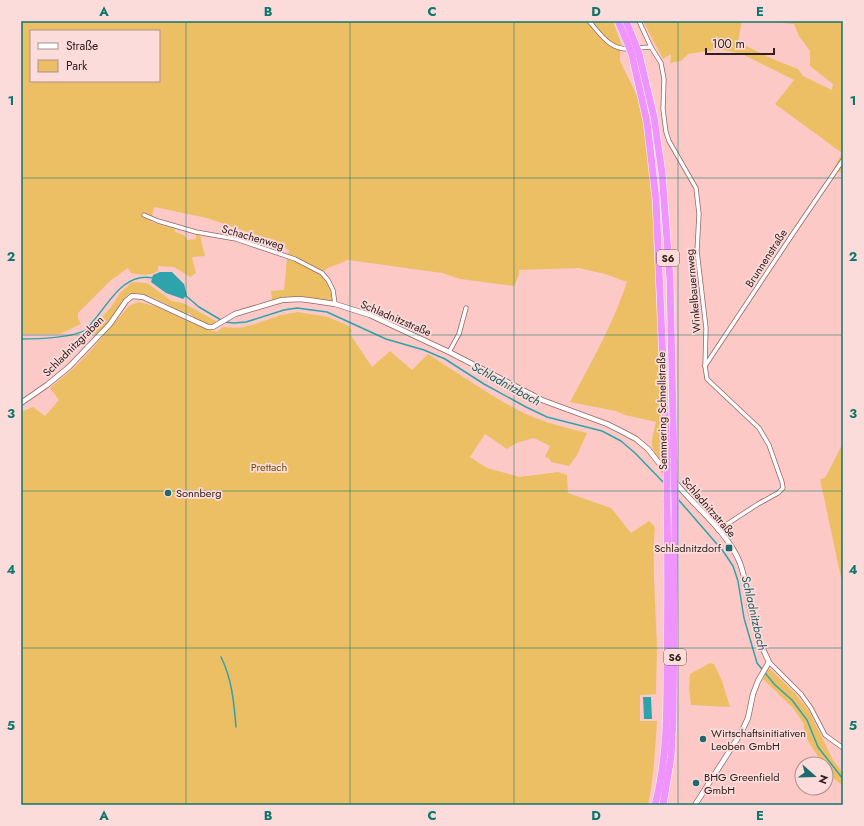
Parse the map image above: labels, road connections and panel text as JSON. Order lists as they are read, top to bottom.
{
  "streets": {
    "highway": ["S6", "Semmering Schnellstraße"],
    "street": [
      "Schachenweg",
      "Brunnenstraße",
      "Winkelbauernweg",
      "Schladnitzstraße",
      "Schladnitzgraben"
    ]
  },
  "crossings": [
    ["Schachenweg", "Schladnitzstraße"],
    ["Schachenweg", "Schladnitzgraben"],
    ["Brunnenstraße", "Winkelbauernweg"],
    ["Winkelbauernweg", "Schladnitzstraße"],
    ["Schladnitzstraße", "Schladnitzgraben"]
  ],
  "water": ["Schladnitzbach"],
  "parks": ["Prettach"],
  "places": {
    "other": ["Sonnberg", "Wirtschaftsinitiativen Leoben GmbH", "BHG Greenfield GmbH"],
    "transit": ["Schladnitzdorf"]
  },
  "legend": ["Straße", "Park"],
  "scale_bar": "100 m",
  "north": "right",
  "grid": {
    "columns": [
      "A",
      "B",
      "C",
      "D",
      "E"
    ],
    "rows": [
      "1",
      "2",
      "3",
      "4",
      "5"
    ]
  }
}
